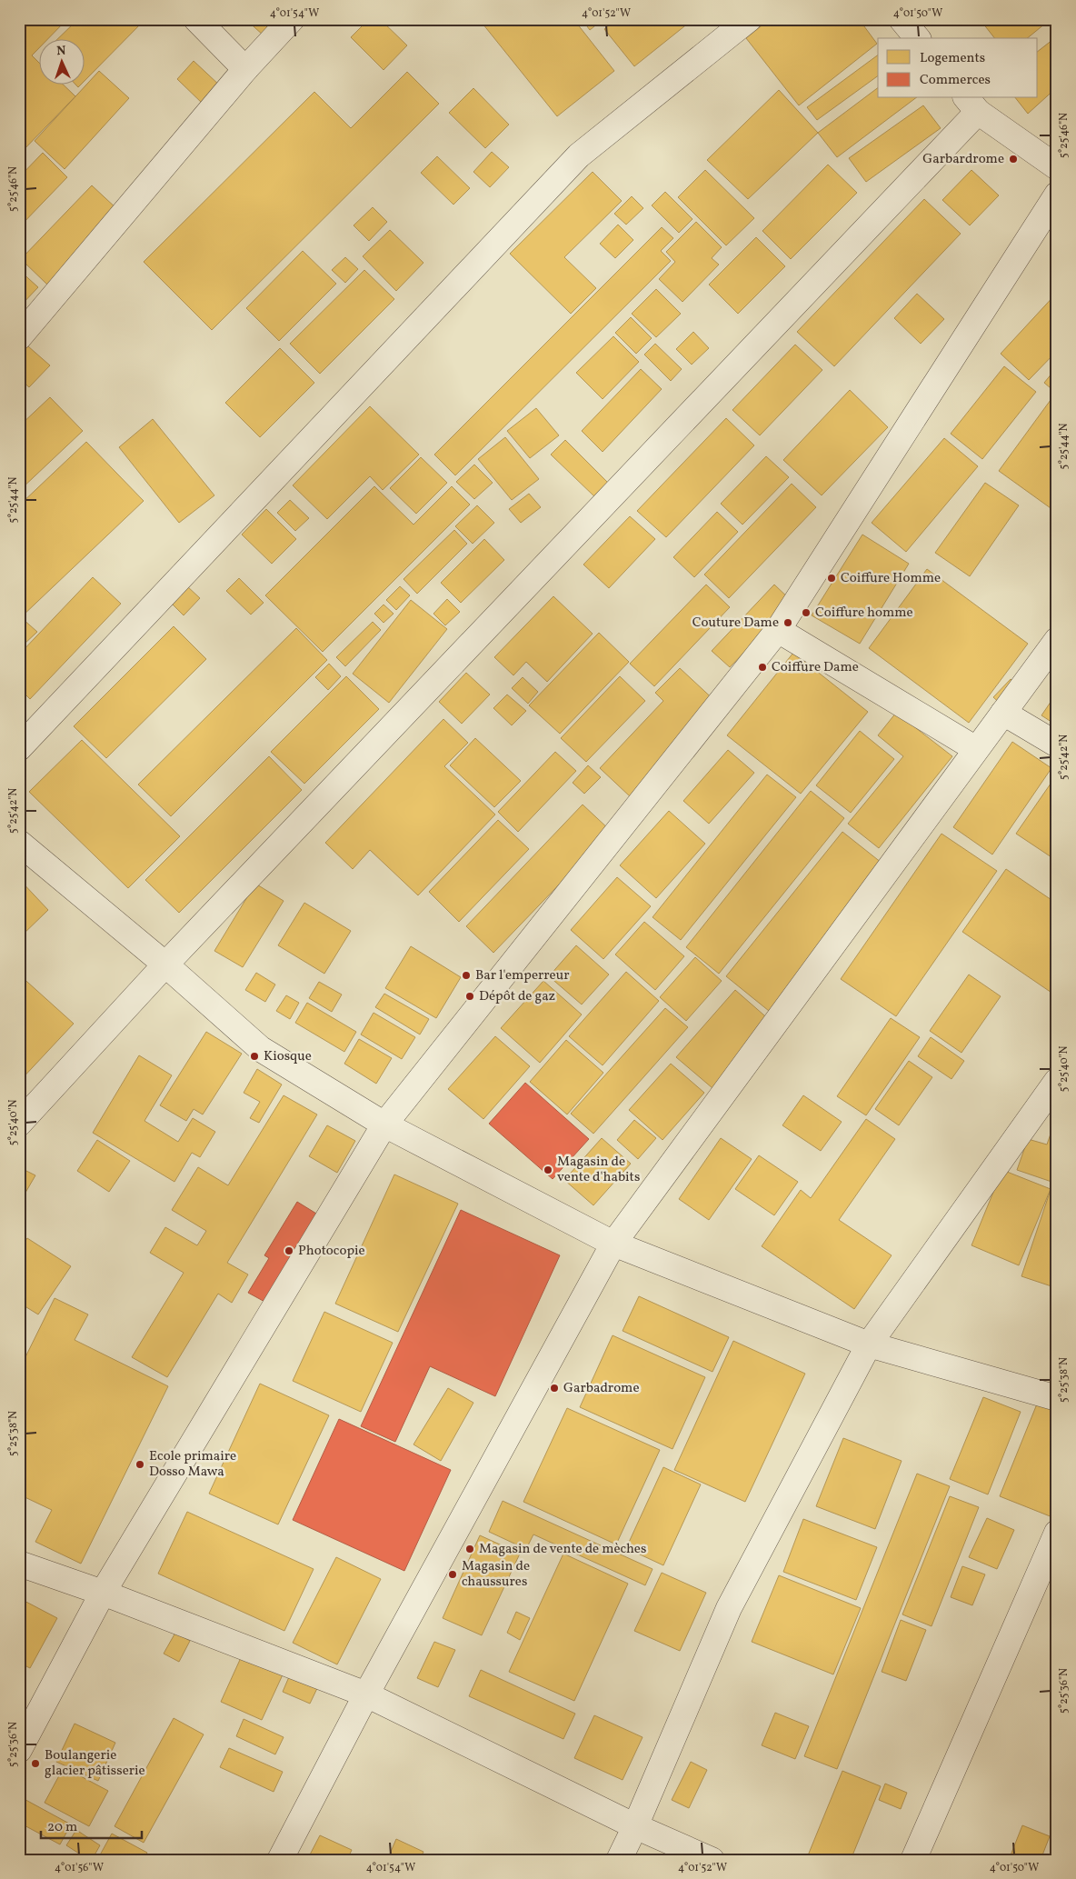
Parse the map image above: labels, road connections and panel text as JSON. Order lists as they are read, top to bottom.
{
  "places": [
    "Garbardrome",
    "Coiffure Homme",
    "Coiffure homme",
    "Couture Dame",
    "Coiffure Dame",
    "Bar l'emperreur",
    "Dépôt de gaz",
    "Kiosque",
    "Magasin de vente d'habits",
    "Photocopie",
    "Garbadrome",
    "Ecole primaire Dosso Mawa",
    "Magasin de vente de mèches",
    "Magasin de chaussures",
    "Boulangerie glacier pâtisserie"
  ],
  "legend": ["Logements", "Commerces"],
  "scale_bar": "20 m",
  "north": "top",
  "coordinates": [
    "4°01'54\"W",
    "4°01'52\"W",
    "4°01'50\"W",
    "5°25'46\"N",
    "5°25'44\"N",
    "5°25'42\"N",
    "5°25'40\"N",
    "5°25'38\"N",
    "5°25'36\"N",
    "4°01'56\"W"
  ]
}
